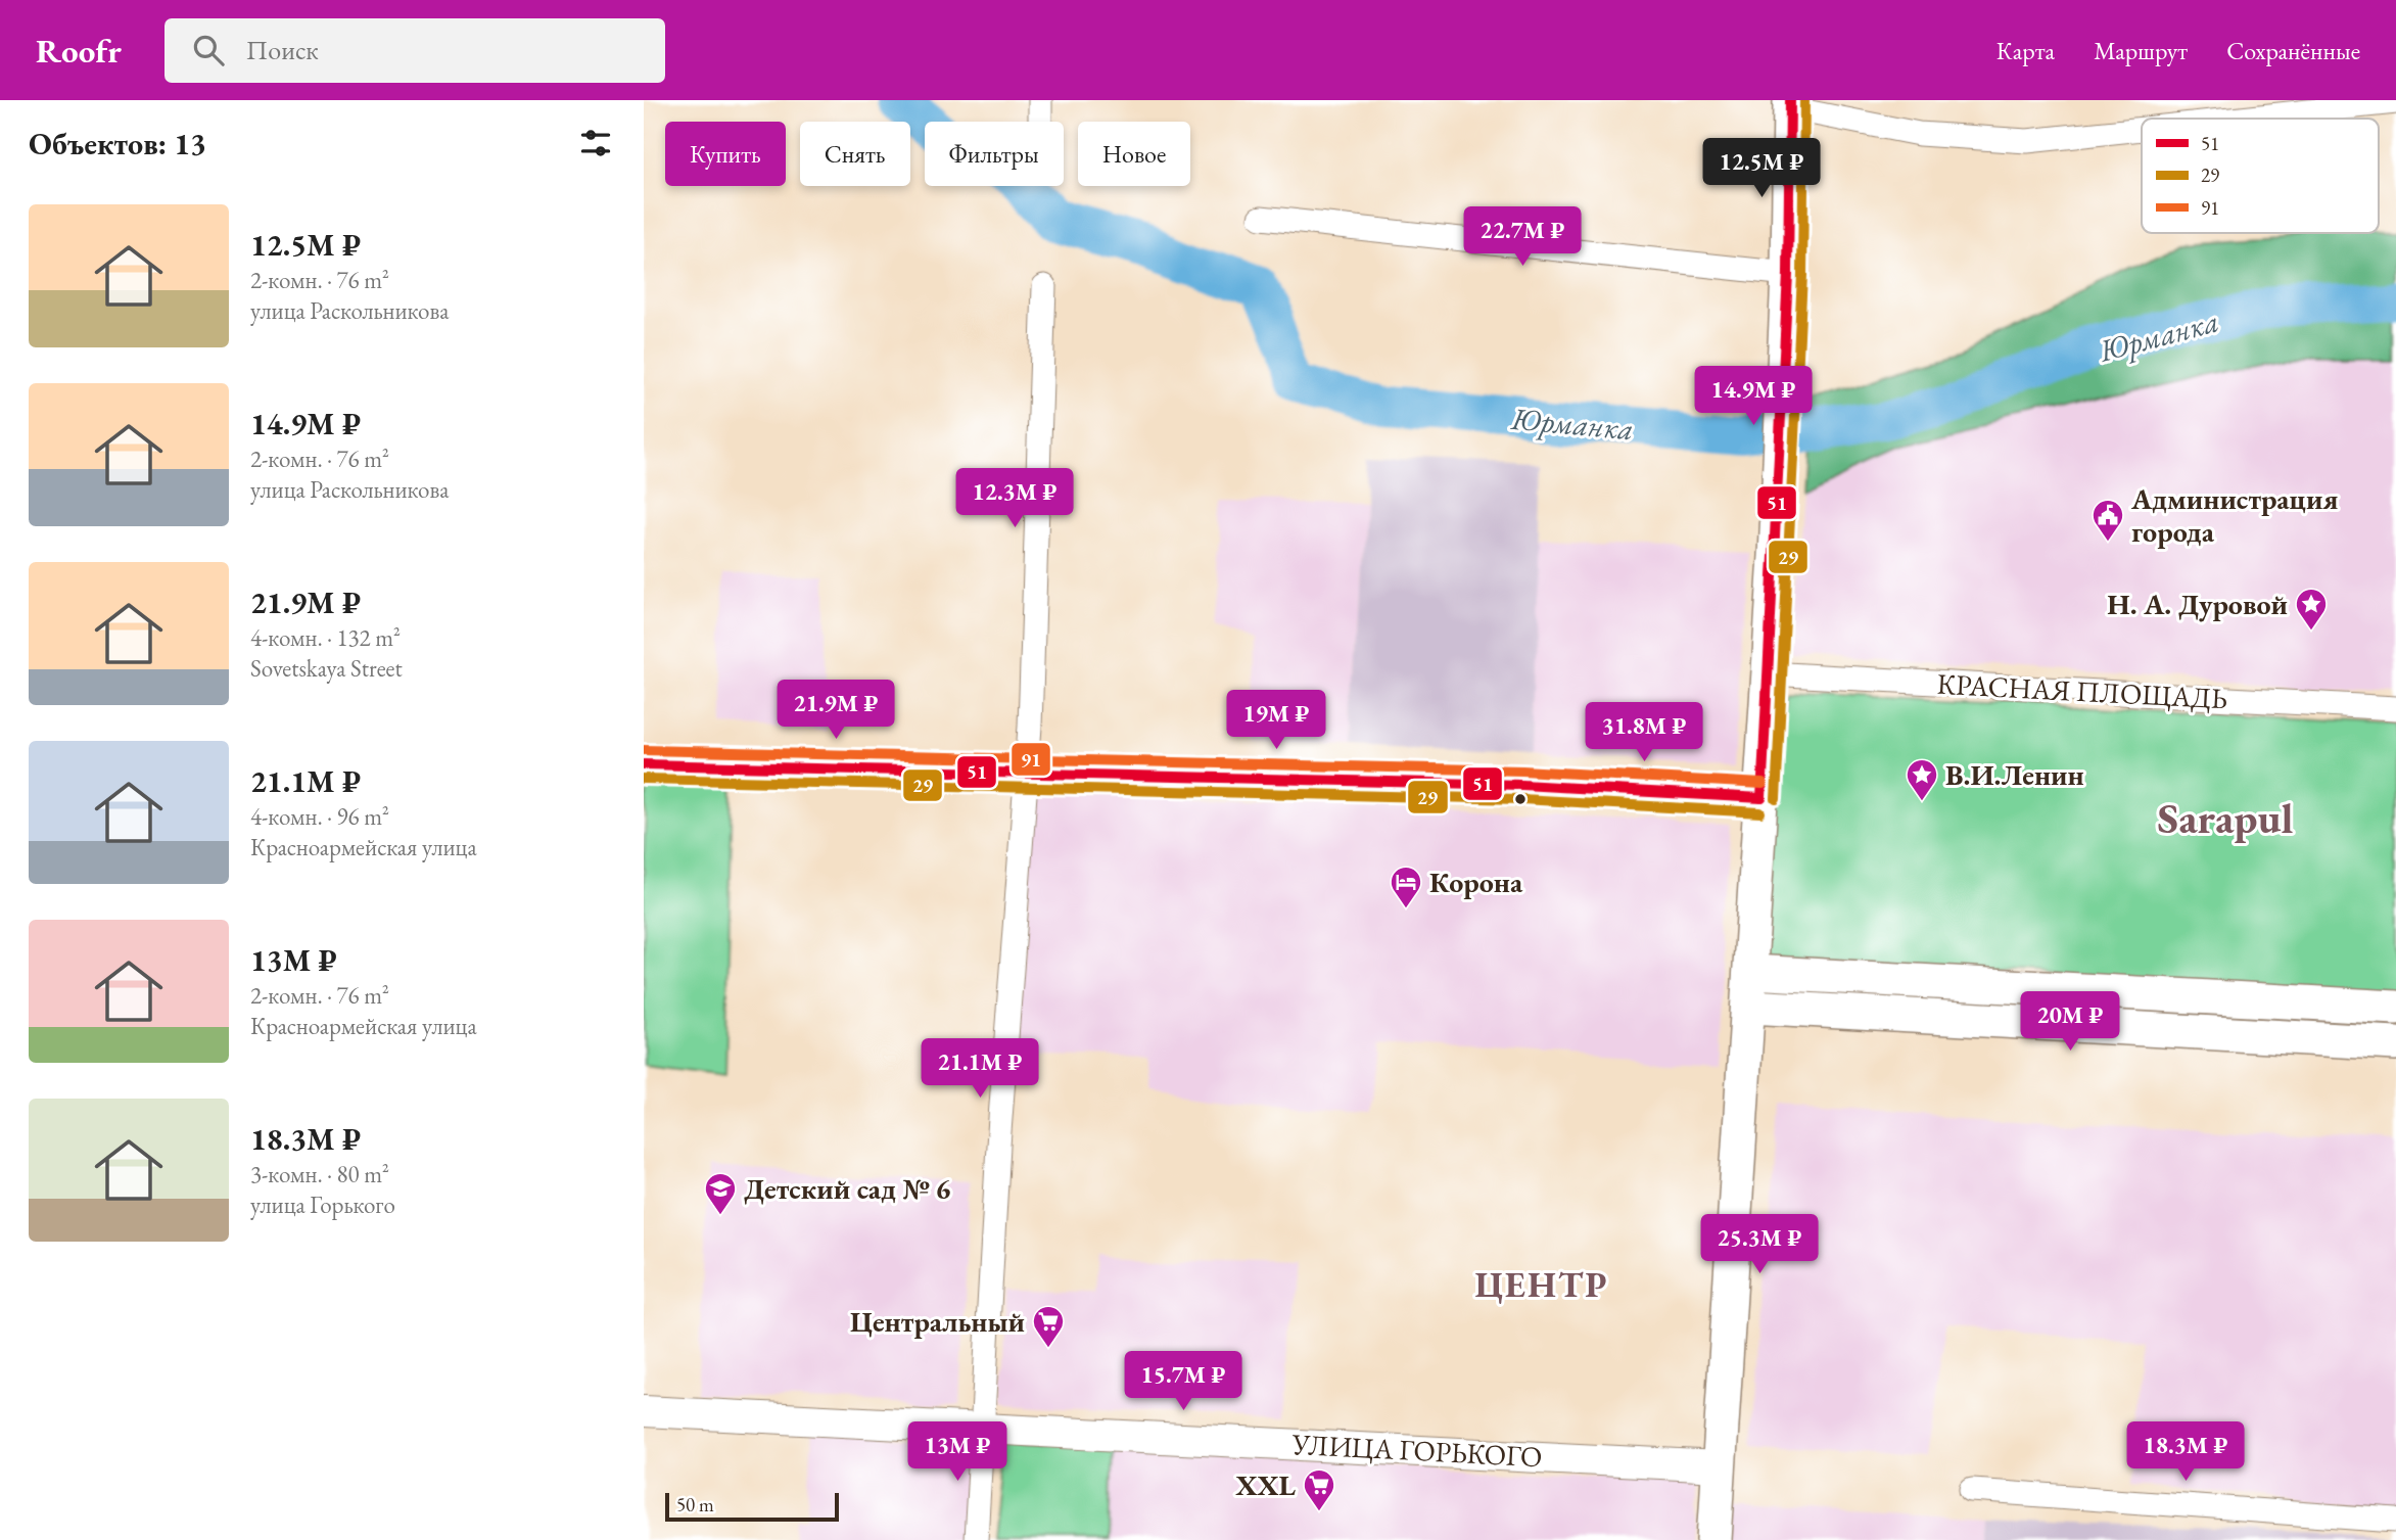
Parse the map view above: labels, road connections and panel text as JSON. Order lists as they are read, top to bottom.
{
  "streets": {
    "street": ["КРАСНАЯ ПЛОЩАДЬ", "УЛИЦА ГОРЬКОГО"]
  },
  "districts": ["Sarapul", "ЦЕНТР"],
  "water": ["Юрманка"],
  "places": {
    "public building": ["Администрация города"],
    "place": ["Н. А. Дуровой", "В.И.Ленин"],
    "hotel": ["Корона"],
    "school or university": ["Детский сад № 6"],
    "supermarket": ["Центральный", "XXL"]
  },
  "lines": ["transit line 51", "transit line 29", "transit line 91"],
  "legend": ["51", "29", "91"],
  "scale_bar": "50 m",
  "page": {
    "header": "Roofr",
    "search": "Поиск",
    "nav": ["Карта", "Маршрут", "Сохранённые"],
    "heading": "Объектов: 13",
    "chip": [
      "Купить",
      "Снять",
      "Фильтры",
      "Новое"
    ],
    "price": [
      "12.5M ₽",
      "22.7M ₽",
      "14.9M ₽",
      "12.3M ₽",
      "21.9M ₽",
      "19M ₽",
      "31.8M ₽",
      "20M ₽",
      "21.1M ₽",
      "25.3M ₽",
      "15.7M ₽",
      "13M ₽",
      "18.3M ₽"
    ],
    "list": [
      {
        "name": "12.5M ₽",
        "note": "2-комн. · 76 m² · улица Раскольникова"
      },
      {
        "name": "14.9M ₽",
        "note": "2-комн. · 76 m² · улица Раскольникова"
      },
      {
        "name": "21.9M ₽",
        "note": "4-комн. · 132 m² · Sovetskaya Street"
      },
      {
        "name": "21.1M ₽",
        "note": "4-комн. · 96 m² · Красноармейская улица"
      },
      {
        "name": "13M ₽",
        "note": "2-комн. · 76 m² · Красноармейская улица"
      },
      {
        "name": "18.3M ₽",
        "note": "3-комн. · 80 m² · улица Горького"
      }
    ],
    "scale": "50 m"
  }
}
